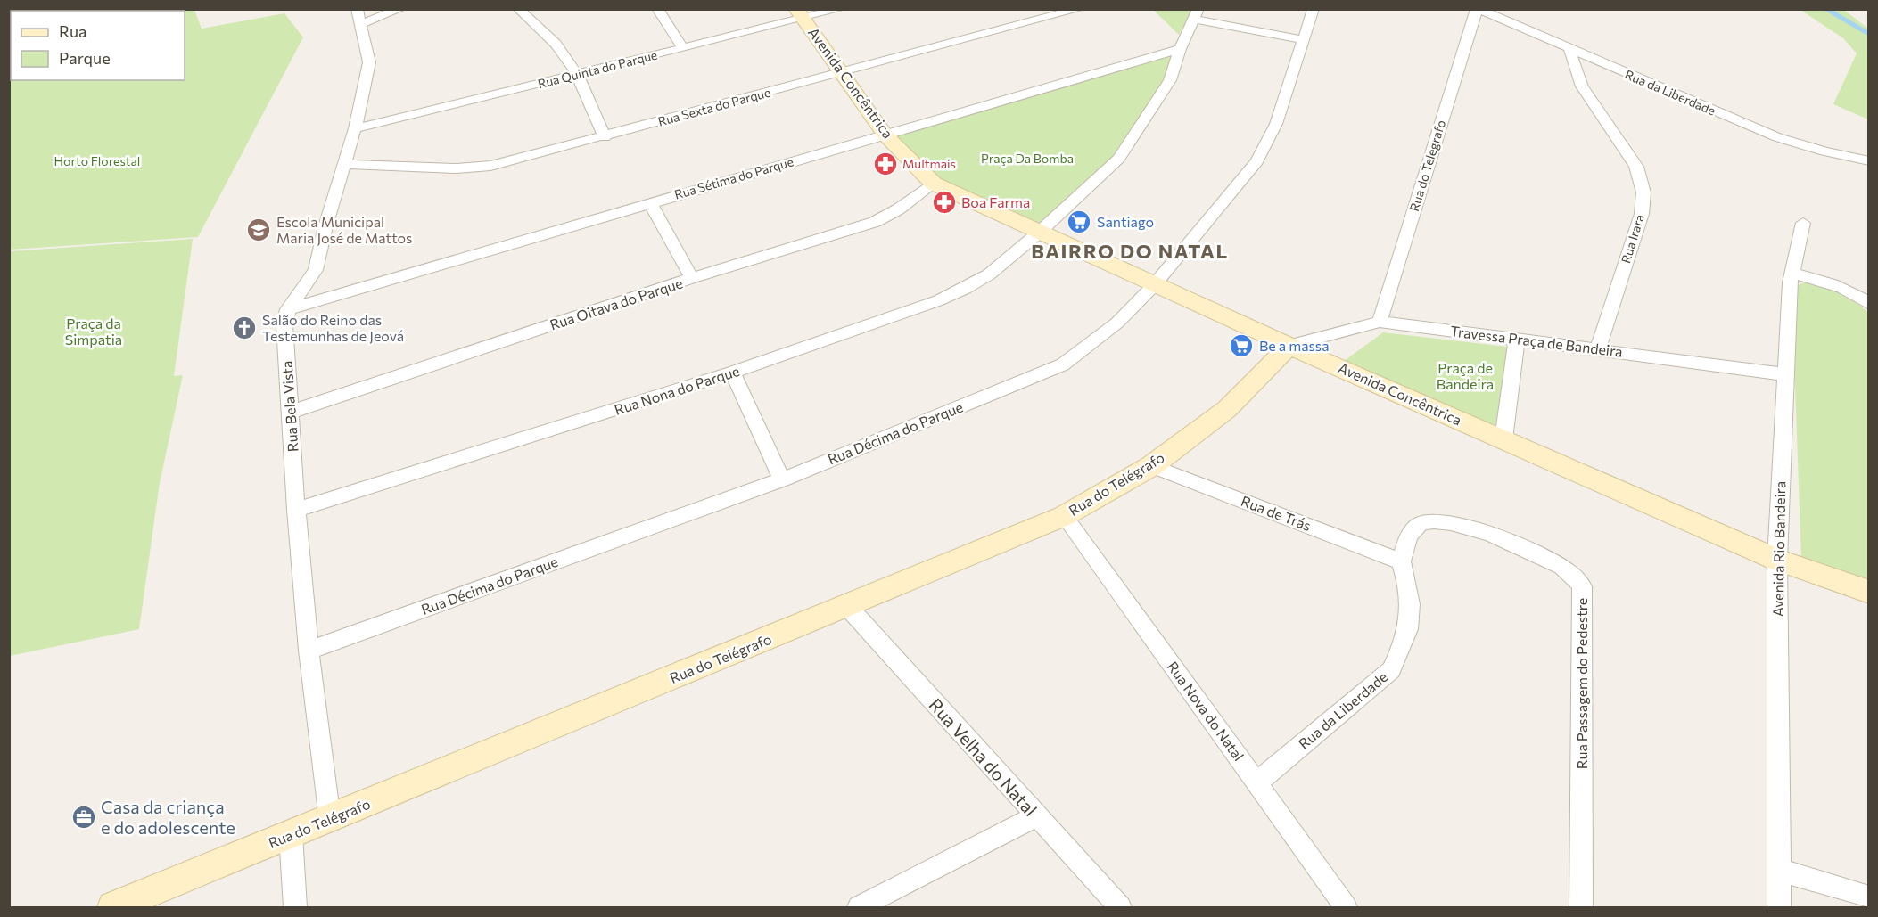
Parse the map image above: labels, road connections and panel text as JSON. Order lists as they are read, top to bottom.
{
  "streets": {
    "street": [
      "Rua Quinta do Parque",
      "Avenida Concêntrica",
      "Rua da Liberdade",
      "Rua Sexta do Parque",
      "Rua do Telegrafo",
      "Rua Sétima do Parque",
      "Rua Irara",
      "Rua Oitava do Parque",
      "Travessa Praça de Bandeira",
      "Rua Nona do Parque",
      "Rua Bela Vista",
      "Rua Décima do Parque",
      "Rua do Telégrafo",
      "Rua de Trás",
      "Avenida Rio Bandeira",
      "Rua Passagem do Pedestre",
      "Rua Nova do Natal",
      "Rua Velha do Natal"
    ]
  },
  "crossings": [
    ["Rua Quinta do Parque", "Avenida Concêntrica"],
    ["Rua Quinta do Parque", "Rua Bela Vista"],
    ["Avenida Concêntrica", "Rua Sexta do Parque"],
    ["Avenida Concêntrica", "Rua Sétima do Parque"],
    ["Avenida Concêntrica", "Rua Oitava do Parque"],
    ["Avenida Concêntrica", "Travessa Praça de Bandeira"],
    ["Avenida Concêntrica", "Rua Nona do Parque"],
    ["Avenida Concêntrica", "Rua Décima do Parque"],
    ["Avenida Concêntrica", "Rua do Telégrafo"],
    ["Avenida Concêntrica", "Avenida Rio Bandeira"],
    ["Rua da Liberdade", "Rua do Telegrafo"],
    ["Rua da Liberdade", "Rua Irara"],
    ["Rua da Liberdade", "Rua de Trás"],
    ["Rua da Liberdade", "Rua Passagem do Pedestre"],
    ["Rua da Liberdade", "Rua Nova do Natal"],
    ["Rua Sexta do Parque", "Rua Bela Vista"],
    ["Rua do Telegrafo", "Travessa Praça de Bandeira"],
    ["Rua Sétima do Parque", "Rua Nona do Parque"],
    ["Rua Sétima do Parque", "Rua Bela Vista"],
    ["Rua Irara", "Travessa Praça de Bandeira"],
    ["Rua Oitava do Parque", "Rua Bela Vista"],
    ["Travessa Praça de Bandeira", "Rua do Telégrafo"],
    ["Travessa Praça de Bandeira", "Avenida Rio Bandeira"],
    ["Rua Nona do Parque", "Rua Bela Vista"],
    ["Rua Bela Vista", "Rua Décima do Parque"],
    ["Rua Bela Vista", "Rua do Telégrafo"],
    ["Rua do Telégrafo", "Rua de Trás"],
    ["Rua do Telégrafo", "Rua Nova do Natal"],
    ["Rua do Telégrafo", "Rua Velha do Natal"],
    ["Rua de Trás", "Rua Passagem do Pedestre"]
  ],
  "districts": ["BAIRRO DO NATAL"],
  "parks": [
    "Praça Da Bomba",
    "Horto Florestal",
    "Praça da Simpatia",
    "Praça de Bandeira"
  ],
  "places": {
    "pharmacy": ["Multmais", "Boa Farma"],
    "supermarket": ["Santiago", "Be a massa"],
    "school or university": ["Escola Municipal Maria José de Mattos"],
    "church": ["Salão do Reino das Testemunhas de Jeová"],
    "office": ["Casa da criança e do adolescente"]
  },
  "legend": ["Rua", "Parque"]
}
